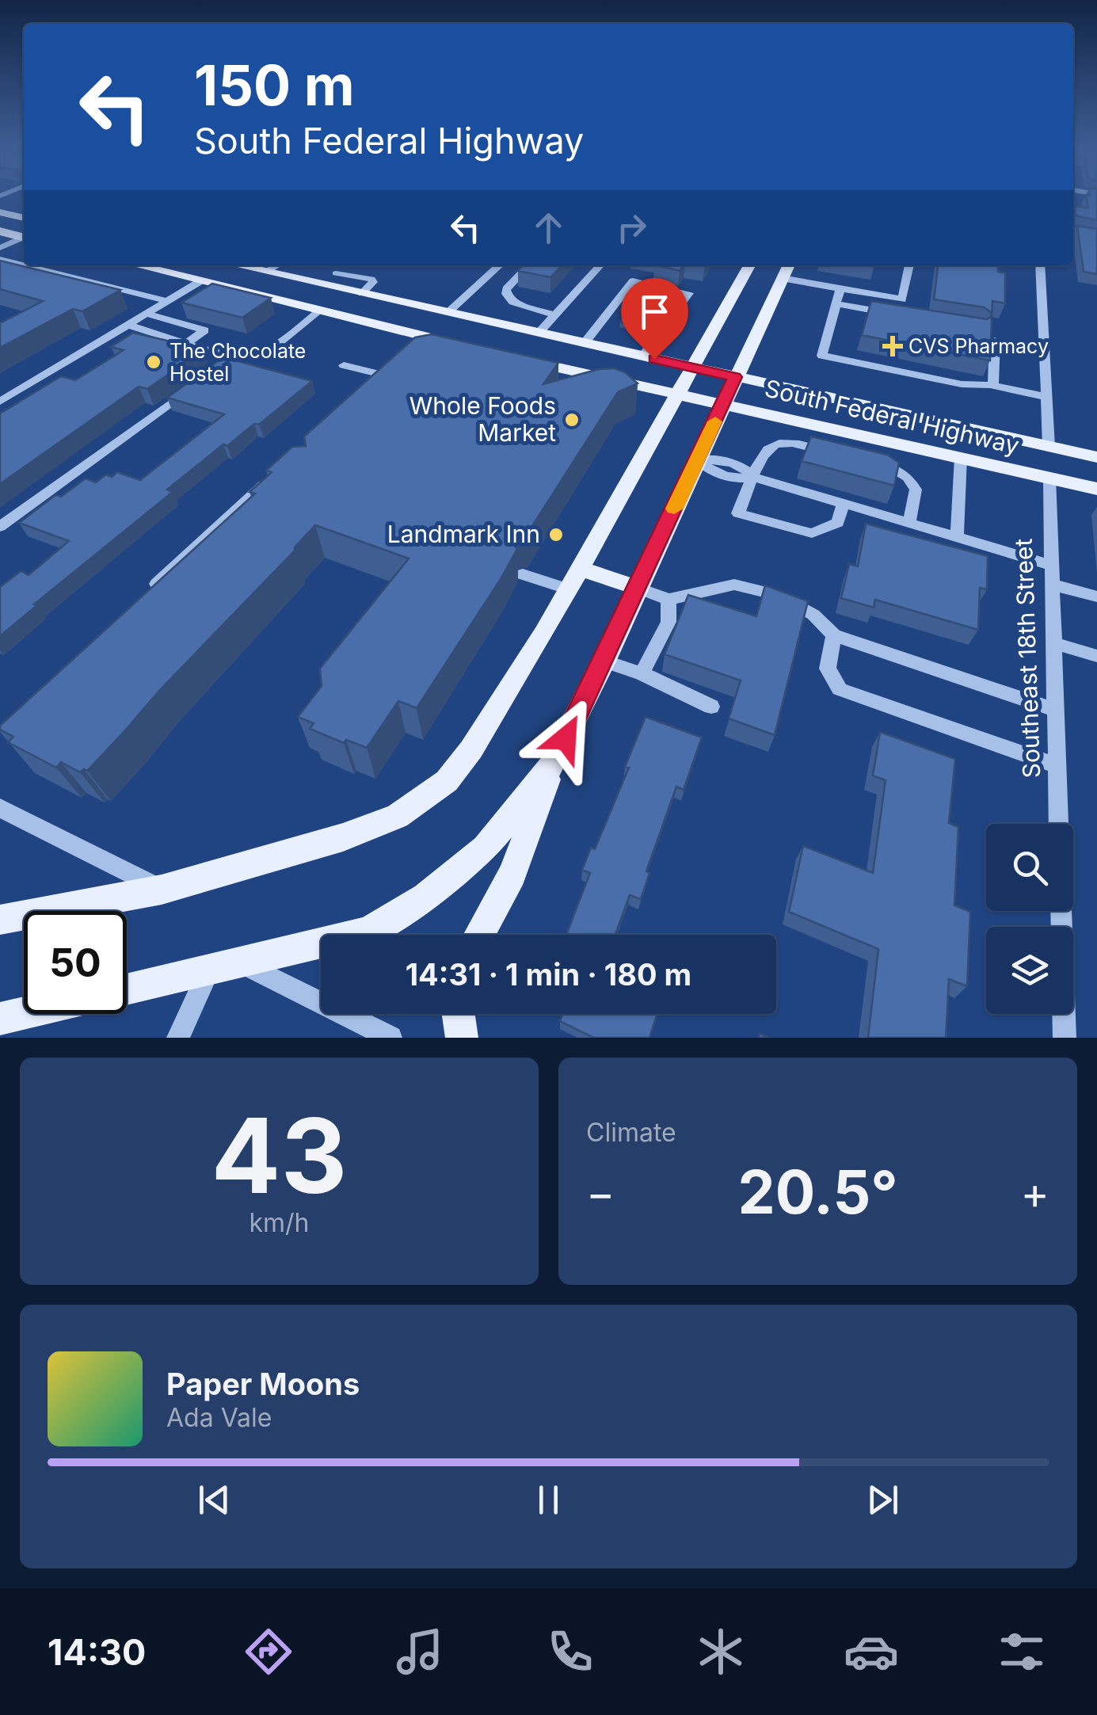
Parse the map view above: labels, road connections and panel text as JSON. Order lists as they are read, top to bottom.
{
  "streets": {
    "main road": ["South Federal Highway"],
    "street": ["Southeast 18th Street"]
  },
  "crossings": [
    ["South Federal Highway", "Southeast 18th Street"]
  ],
  "places": {
    "health": ["CVS Pharmacy"],
    "other": ["The Chocolate Hostel", "Whole Foods Market", "Landmark Inn"]
  },
  "page": {
    "turn": ["150 m", "South Federal Highway"],
    "limit": "50",
    "trip": "14:31 · 1 min · 180 m",
    "tile": [
      ["43", "km/h"],
      "Climate"
    ],
    "heat": ["−", "20.5°", "+"],
    "song": ["Paper Moons", "Ada Vale"],
    "tabs": "14:30"
  }
}
